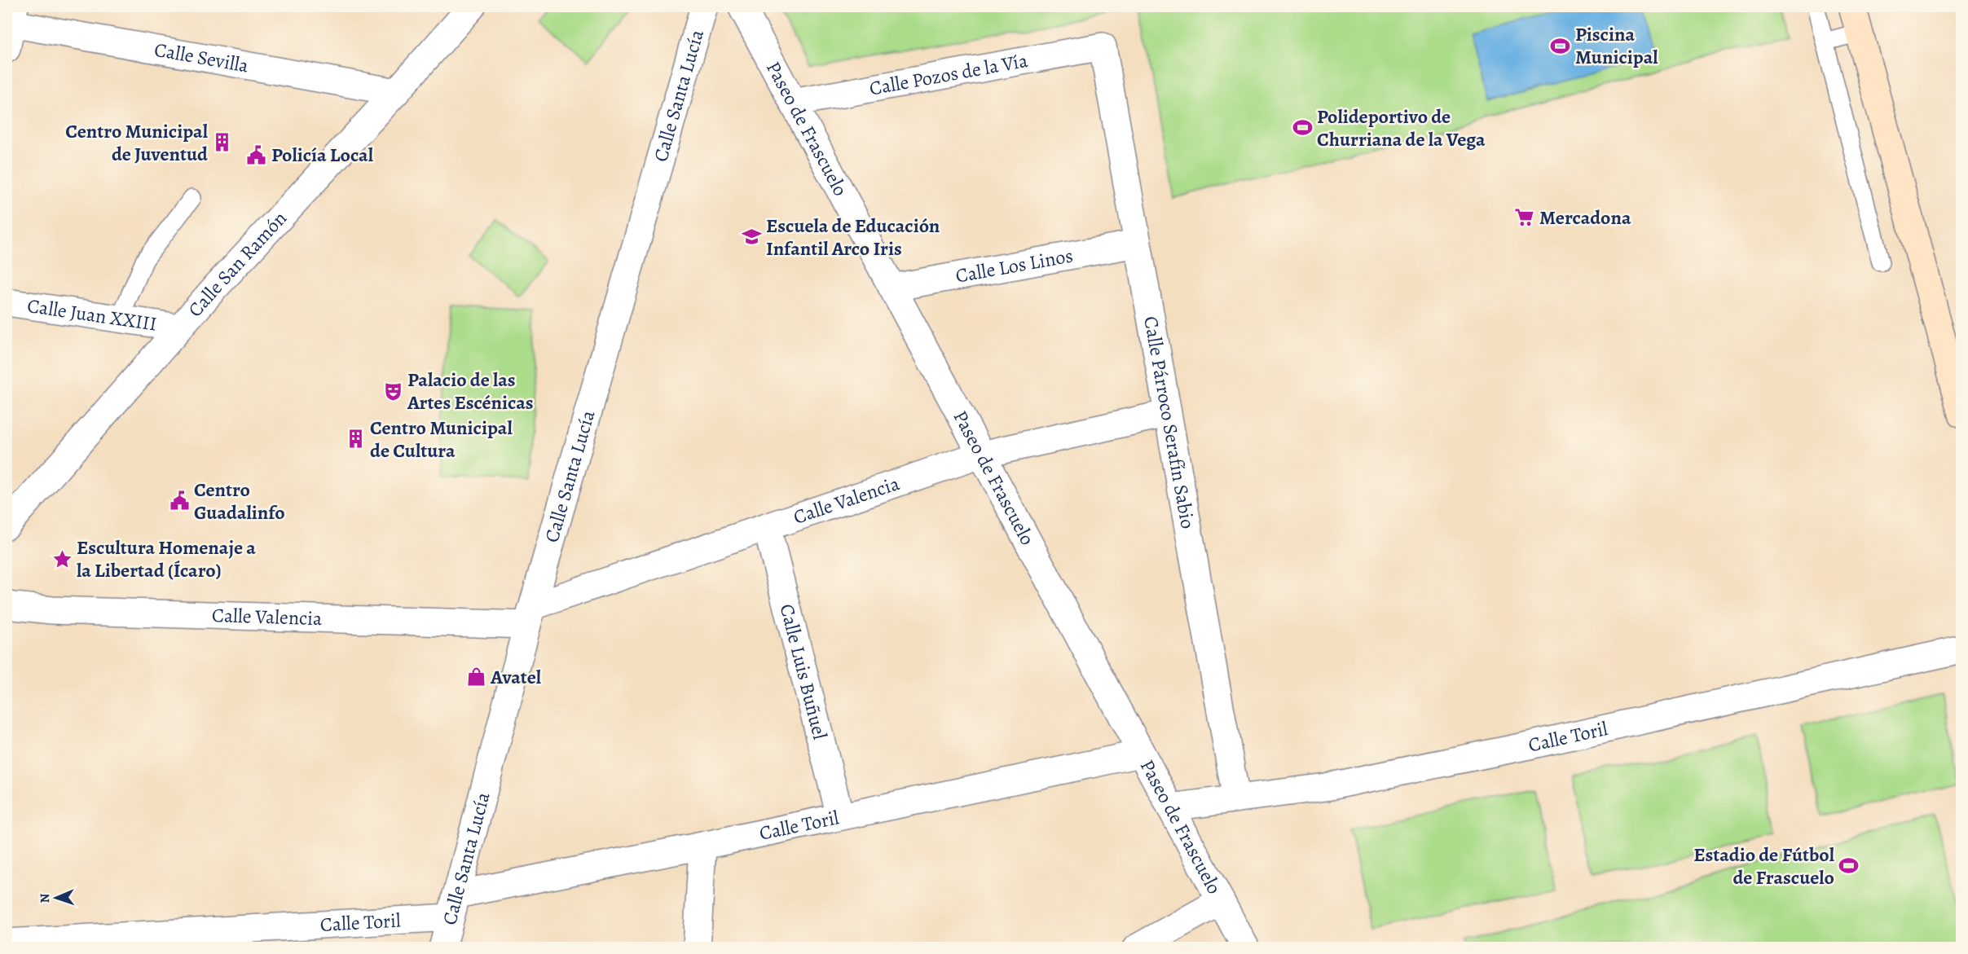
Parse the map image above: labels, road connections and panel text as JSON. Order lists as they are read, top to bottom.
{
  "streets": {
    "street": [
      "Calle Sevilla",
      "Calle Pozos de la Vía",
      "Calle Santa Lucía",
      "Paseo de Frascuelo",
      "Calle San Ramón",
      "Calle Los Linos",
      "Calle Juan XXIII",
      "Calle Párroco Serafín Sabio",
      "Calle Valencia",
      "Calle Luis Buñuel",
      "Calle Toril"
    ]
  },
  "crossings": [
    ["Calle Sevilla", "Calle San Ramón"],
    ["Calle Pozos de la Vía", "Paseo de Frascuelo"],
    ["Calle Pozos de la Vía", "Calle Párroco Serafín Sabio"],
    ["Calle Santa Lucía", "Calle Valencia"],
    ["Calle Santa Lucía", "Calle Toril"],
    ["Paseo de Frascuelo", "Calle Los Linos"],
    ["Paseo de Frascuelo", "Calle Valencia"],
    ["Paseo de Frascuelo", "Calle Toril"],
    ["Calle San Ramón", "Calle Juan XXIII"],
    ["Calle Los Linos", "Calle Párroco Serafín Sabio"],
    ["Calle Párroco Serafín Sabio", "Calle Valencia"],
    ["Calle Párroco Serafín Sabio", "Calle Toril"],
    ["Calle Valencia", "Calle Luis Buñuel"],
    ["Calle Luis Buñuel", "Calle Toril"]
  ],
  "places": {
    "sports": ["Piscina Municipal", "Polideportivo de Churriana de la Vega", "Estadio de Fútbol de Frascuelo"],
    "building": ["Centro Municipal de Juventud", "Centro Municipal de Cultura"],
    "public building": ["Policía Local", "Centro Guadalinfo"],
    "supermarket": ["Mercadona"],
    "school or university": ["Escuela de Educación Infantil Arco Iris"],
    "theatre": ["Palacio de las Artes Escénicas"],
    "place": ["Escultura Homenaje a la Libertad (Ícaro)"],
    "shop": ["Avatel"]
  },
  "north": "left"
}
